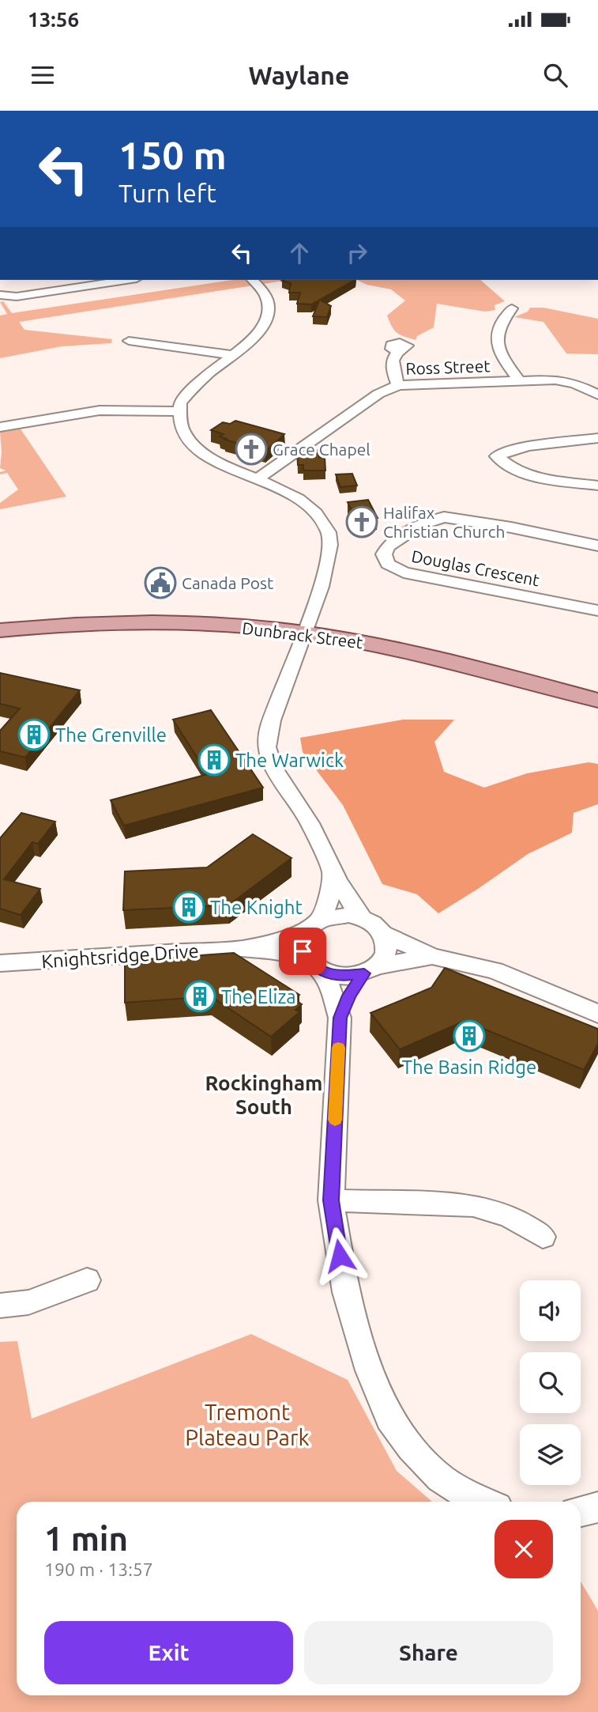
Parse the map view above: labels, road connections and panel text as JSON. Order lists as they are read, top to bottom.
{
  "streets": {
    "main road": ["Dunbrack Street"],
    "street": ["Ross Street", "Douglas Crescent", "Knightsridge Drive"]
  },
  "districts": ["Rockingham South"],
  "parks": ["Tremont Plateau Park"],
  "places": {
    "church": ["Grace Chapel", "Halifax Christian Church"],
    "public building": ["Canada Post"],
    "building": [
      "The Grenville",
      "The Warwick",
      "The Knight",
      "The Eliza",
      "The Basin Ridge"
    ]
  },
  "page": {
    "status": "13:56",
    "header": "Waylane",
    "turn": ["150 m", "Turn left"],
    "heading": ["1 min", "190 m · 13:57"],
    "buttons": ["Exit", "Share"]
  }
}
